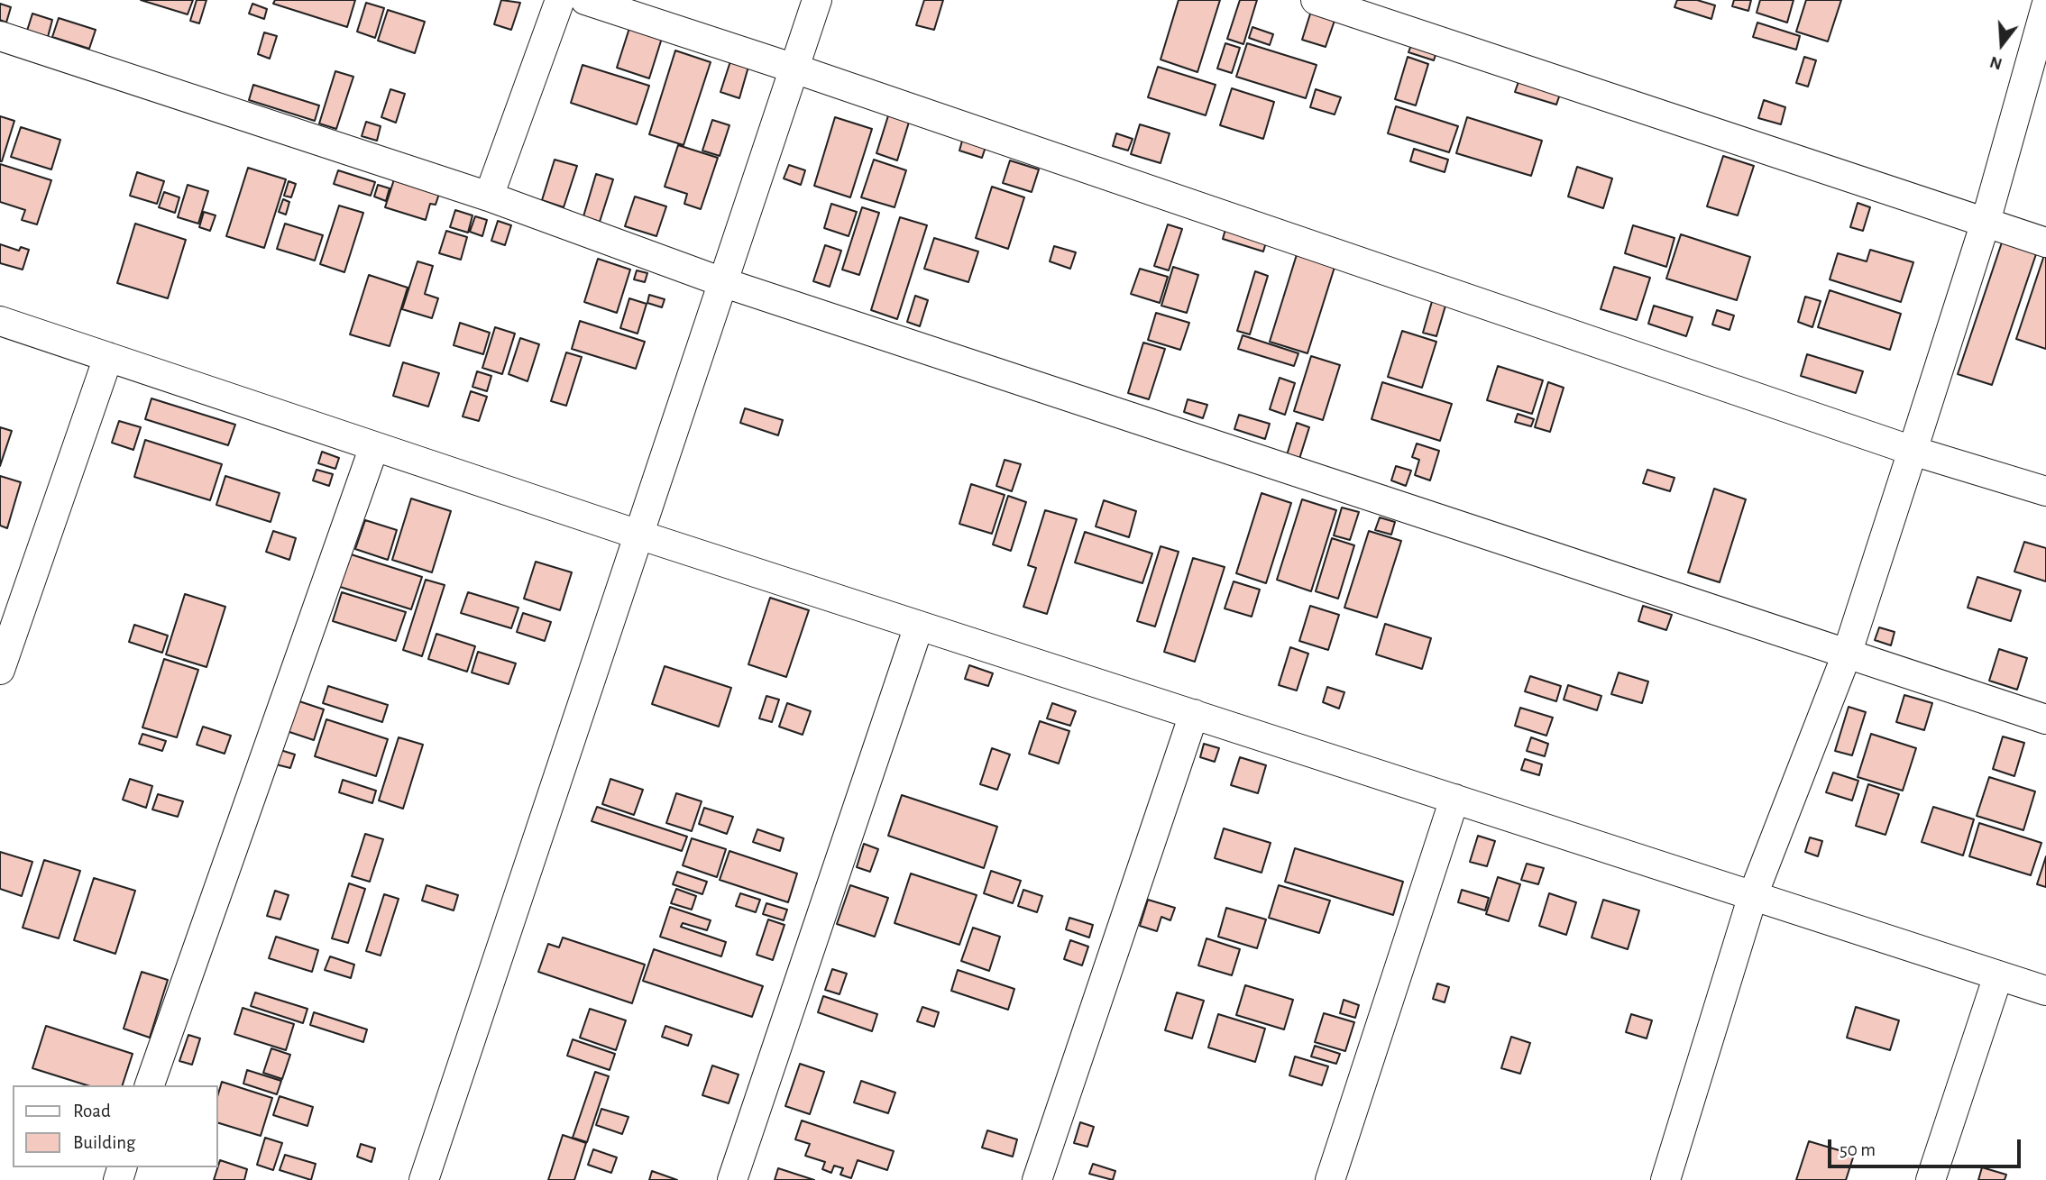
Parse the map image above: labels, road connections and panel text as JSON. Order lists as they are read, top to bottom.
{
  "legend": ["Road", "Building"],
  "scale_bar": "50 m",
  "north": "bottom"
}
